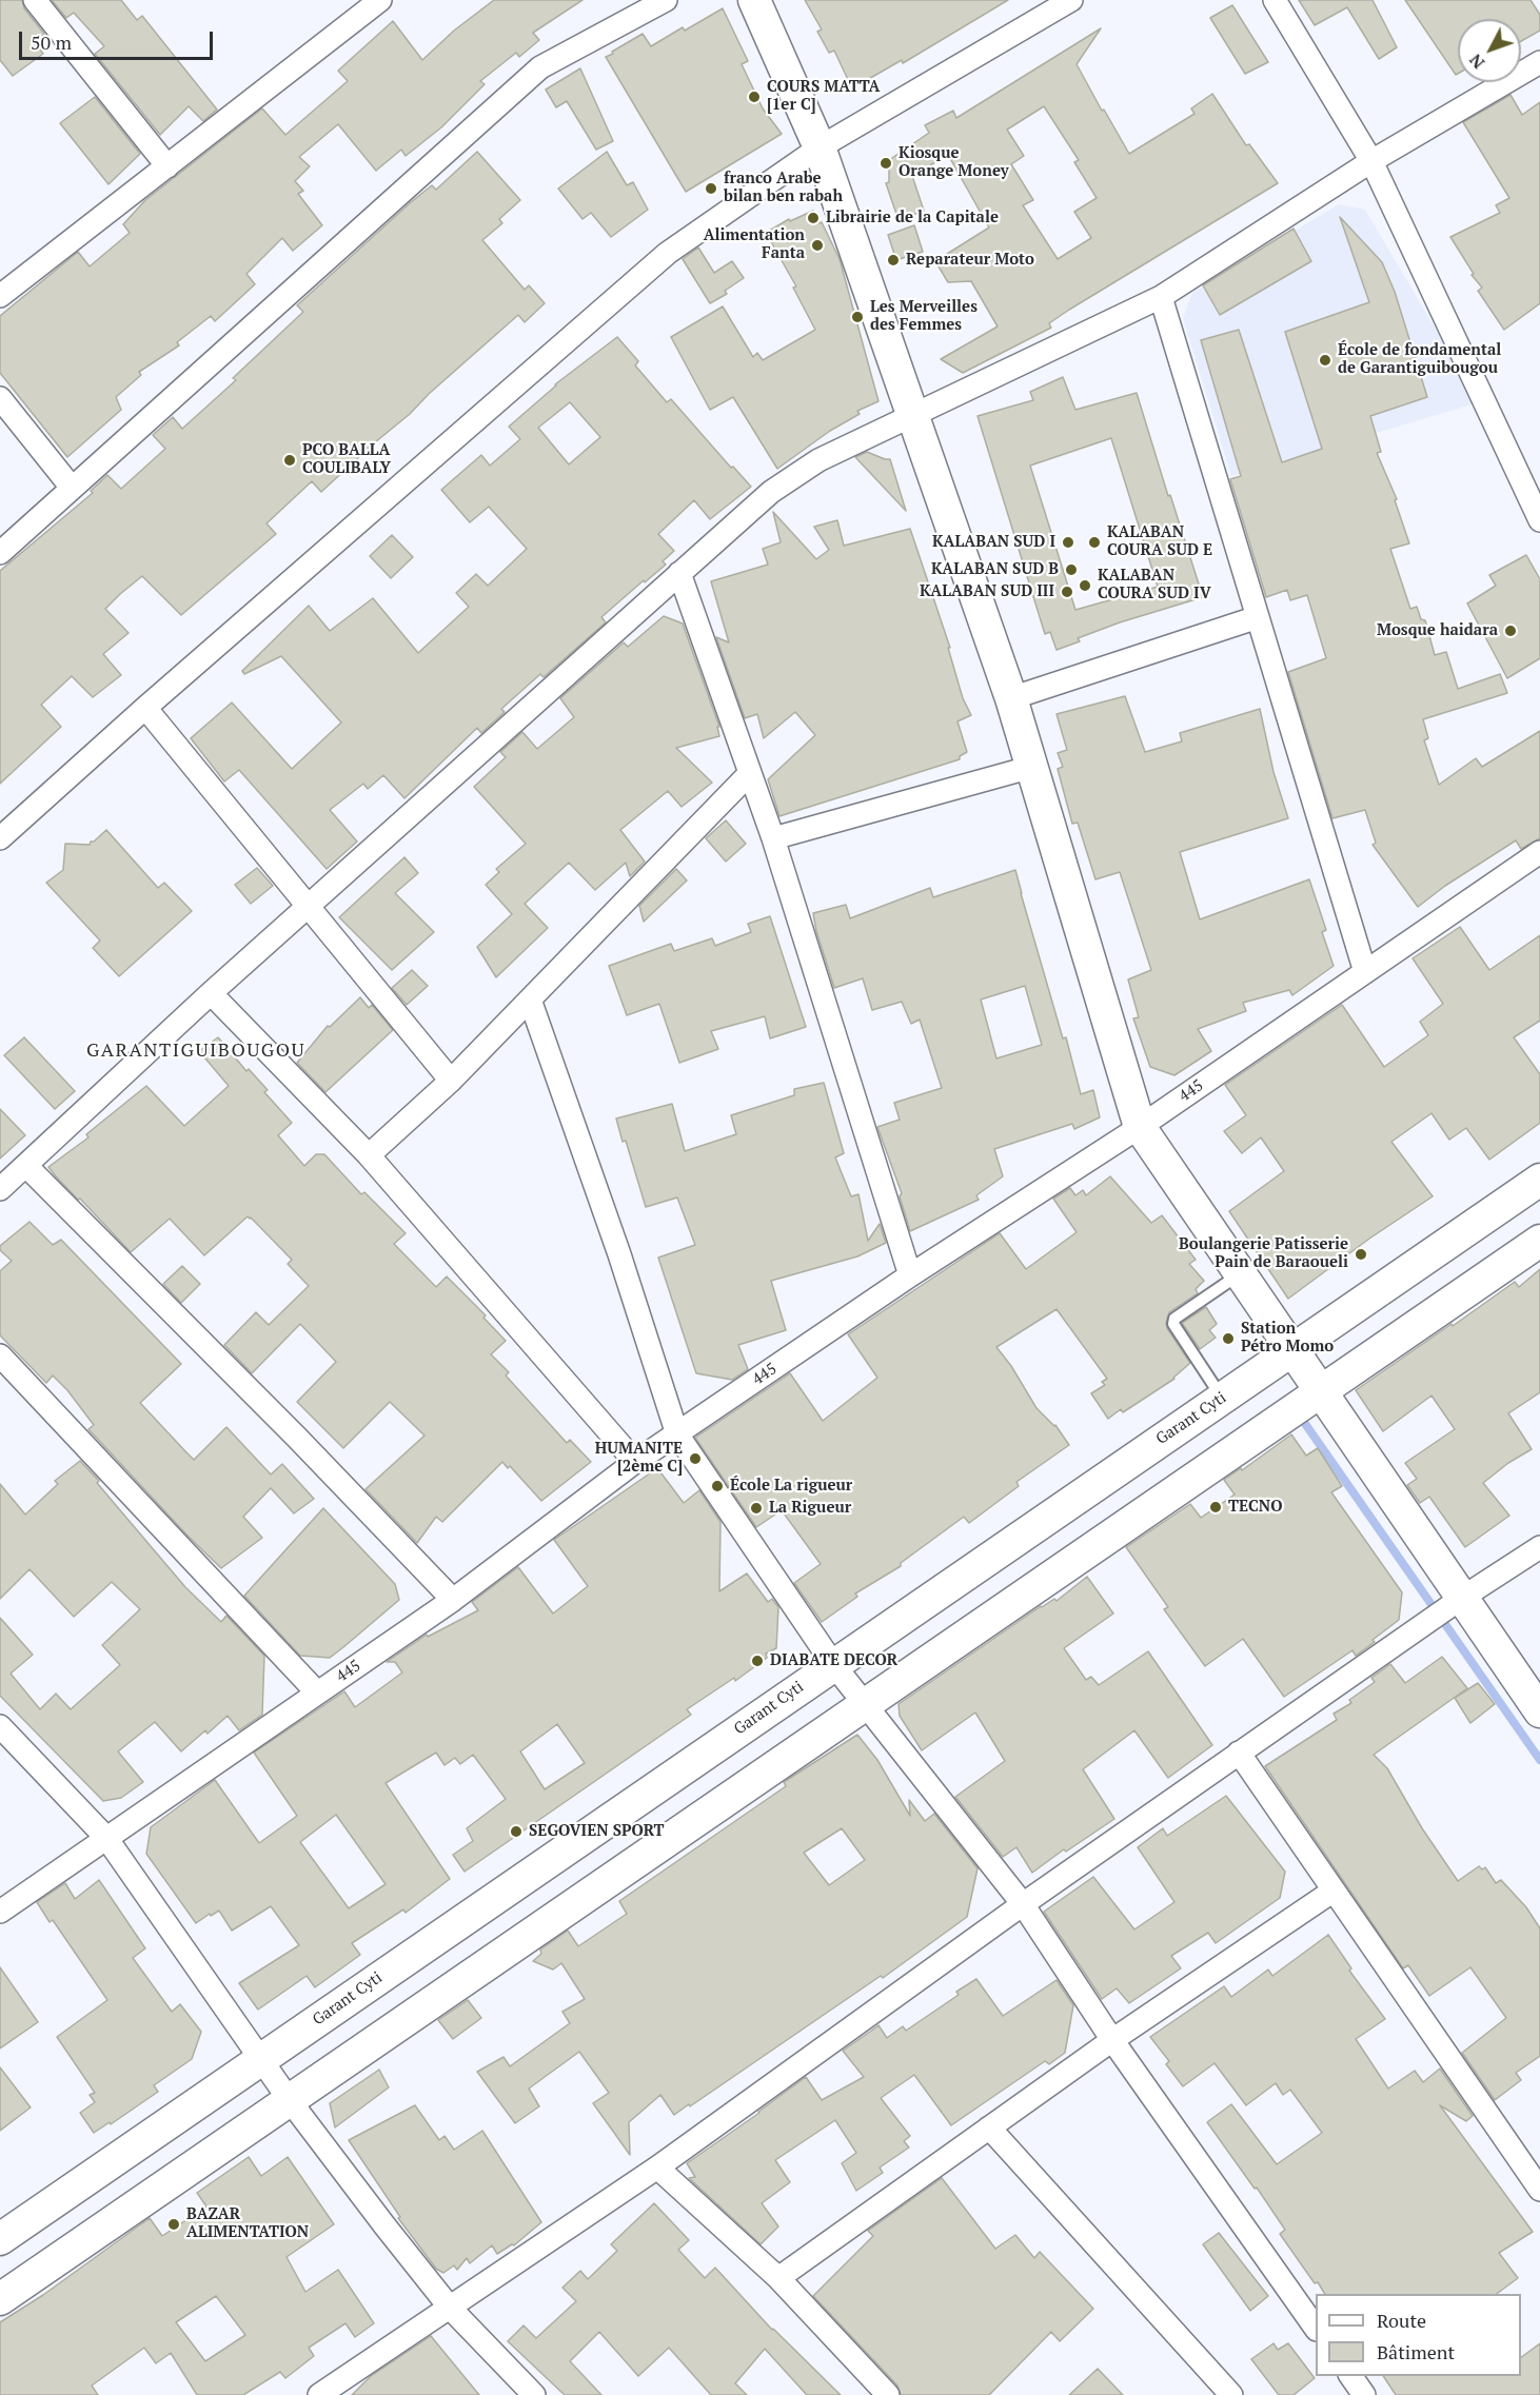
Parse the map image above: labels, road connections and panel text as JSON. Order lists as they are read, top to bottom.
{
  "streets": {
    "main road": ["Garant Cyti"],
    "street": ["445"]
  },
  "districts": ["GARANTIGUIBOUGOU"],
  "places": [
    "COURS MATTA [1er C]",
    "Kiosque Orange Money",
    "franco Arabe bilan ben rabah",
    "Librairie de la Capitale",
    "Alimentation Fanta",
    "Reparateur Moto",
    "Les Merveilles des Femmes",
    "École de fondamental de Garantiguibougou",
    "PCO BALLA COULIBALY",
    "KALABAN SUD I",
    "KALABAN COURA SUD E",
    "KALABAN SUD B",
    "KALABAN COURA SUD IV",
    "KALABAN SUD III",
    "Mosque haidara",
    "Boulangerie Patisserie Pain de Baraoueli",
    "Station Pétro Momo",
    "HUMANITE [2ème C]",
    "École La rigueur",
    "TECNO",
    "La Rigueur",
    "DIABATE DECOR",
    "SEGOVIEN SPORT",
    "BAZAR ALIMENTATION"
  ],
  "legend": ["Route", "Bâtiment"],
  "scale_bar": "50 m",
  "north": "bottom left"
}
